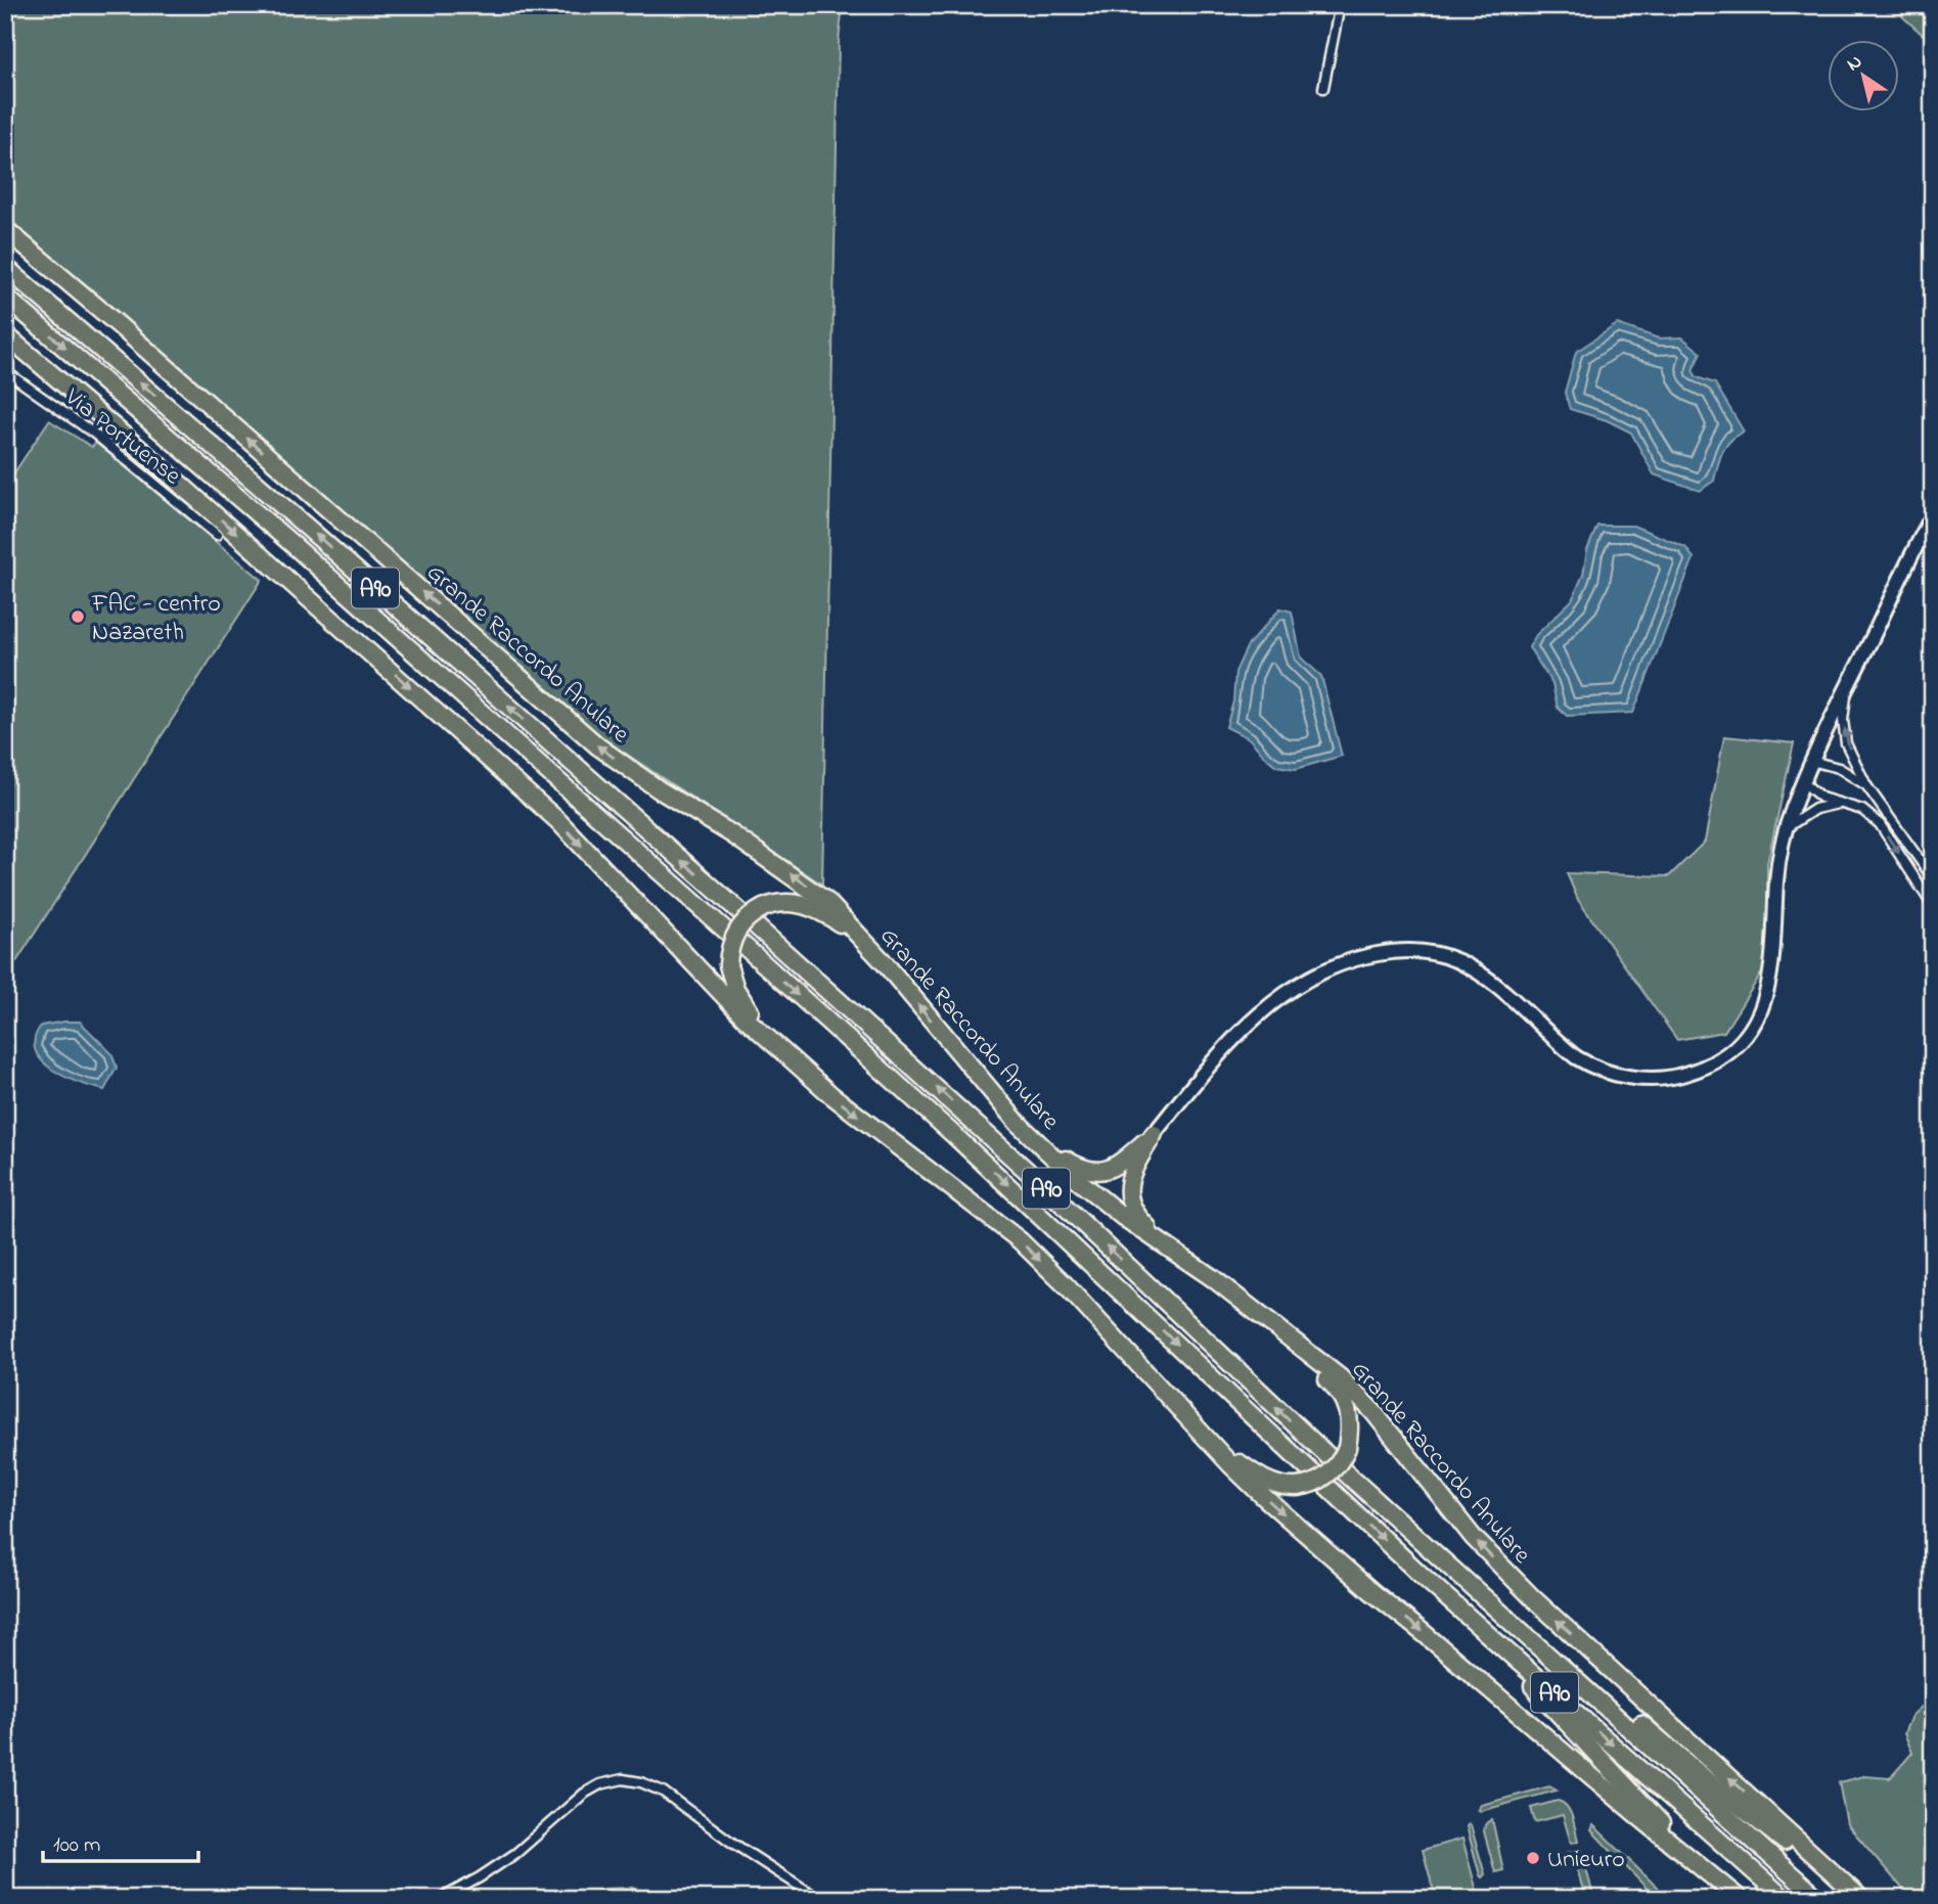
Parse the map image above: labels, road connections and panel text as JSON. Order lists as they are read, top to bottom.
{
  "streets": {
    "highway": ["A90", "Grande Raccordo Anulare"],
    "street": ["Via Portuense"]
  },
  "places": ["FAC - centro Nazareth", "Unieuro"],
  "scale_bar": "100 m",
  "north": "top left"
}
